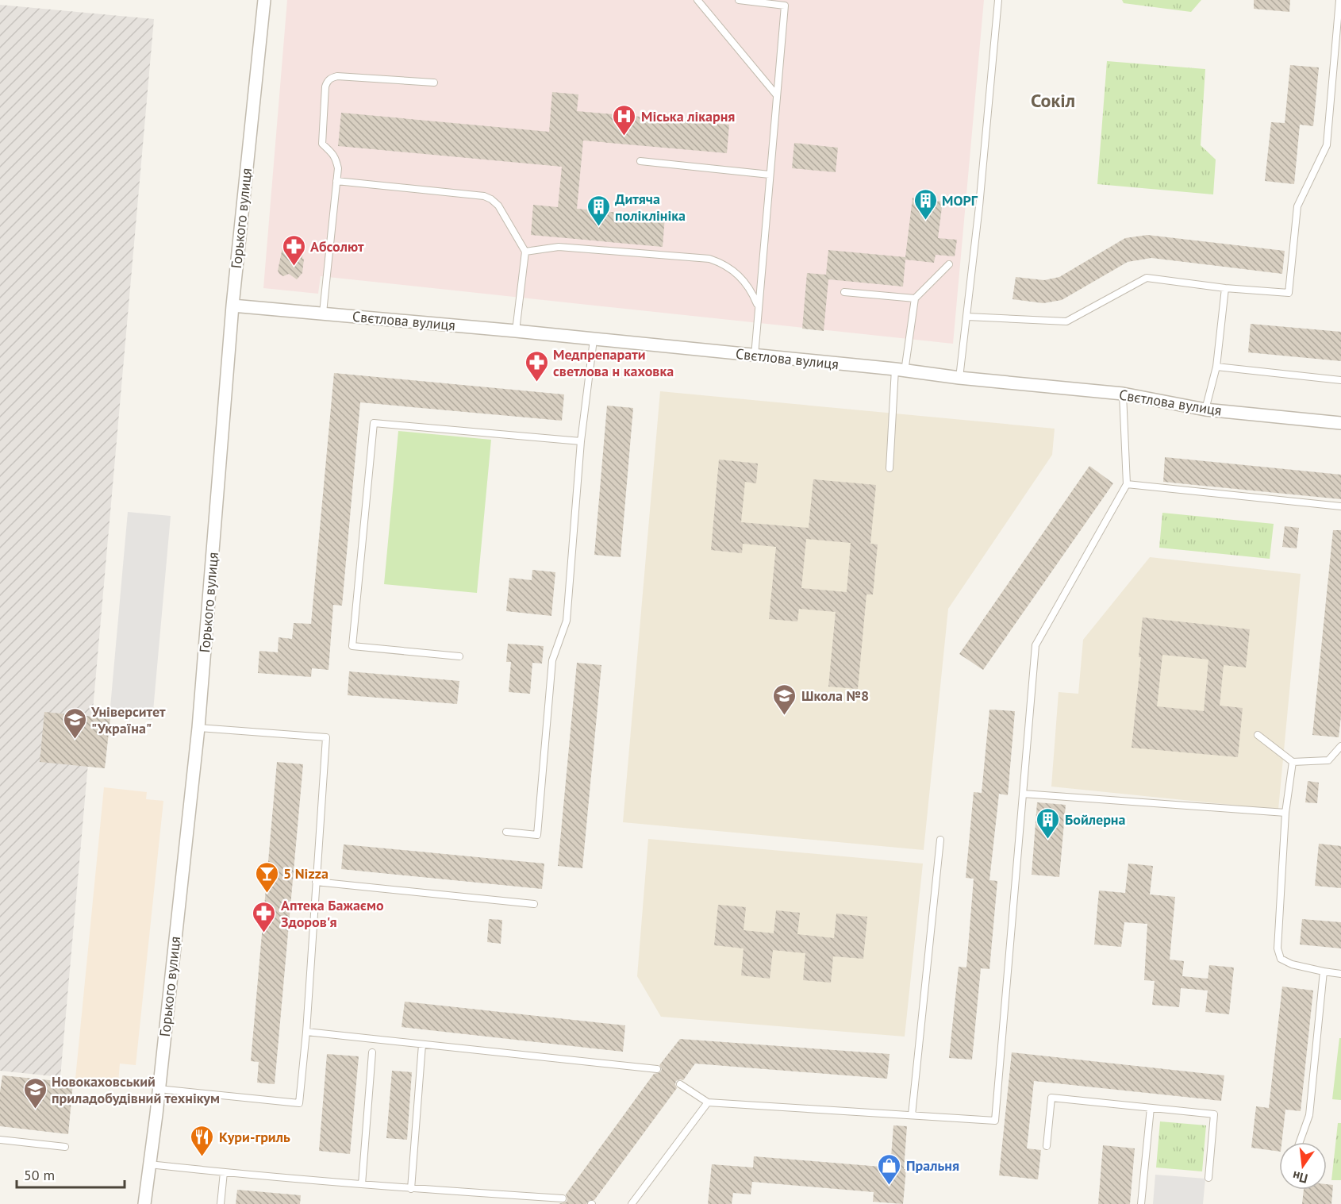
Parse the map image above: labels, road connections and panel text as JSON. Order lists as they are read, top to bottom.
{
  "streets": {
    "street": ["Горького вулиця", "Свєтлова вулиця"]
  },
  "crossings": [
    ["Горького вулиця", "Свєтлова вулиця"]
  ],
  "districts": ["Сокіл"],
  "places": {
    "hospital": ["Міська лікарня"],
    "building": ["МОРГ", "Дитяча поліклініка", "Бойлерна"],
    "pharmacy": ["Абсолют", "Медпрепарати светлова н каховка", "Аптека Бажаємо Здоров'я"],
    "school or university": ["Школа №8", "Університет \"Україна\"", "Новокаховський приладобудівний технікум"],
    "bar": ["5 Nizza"],
    "restaurant": ["Кури-гриль"],
    "shop": ["Пральня"]
  },
  "scale_bar": "50 m",
  "north": "bottom"
}
